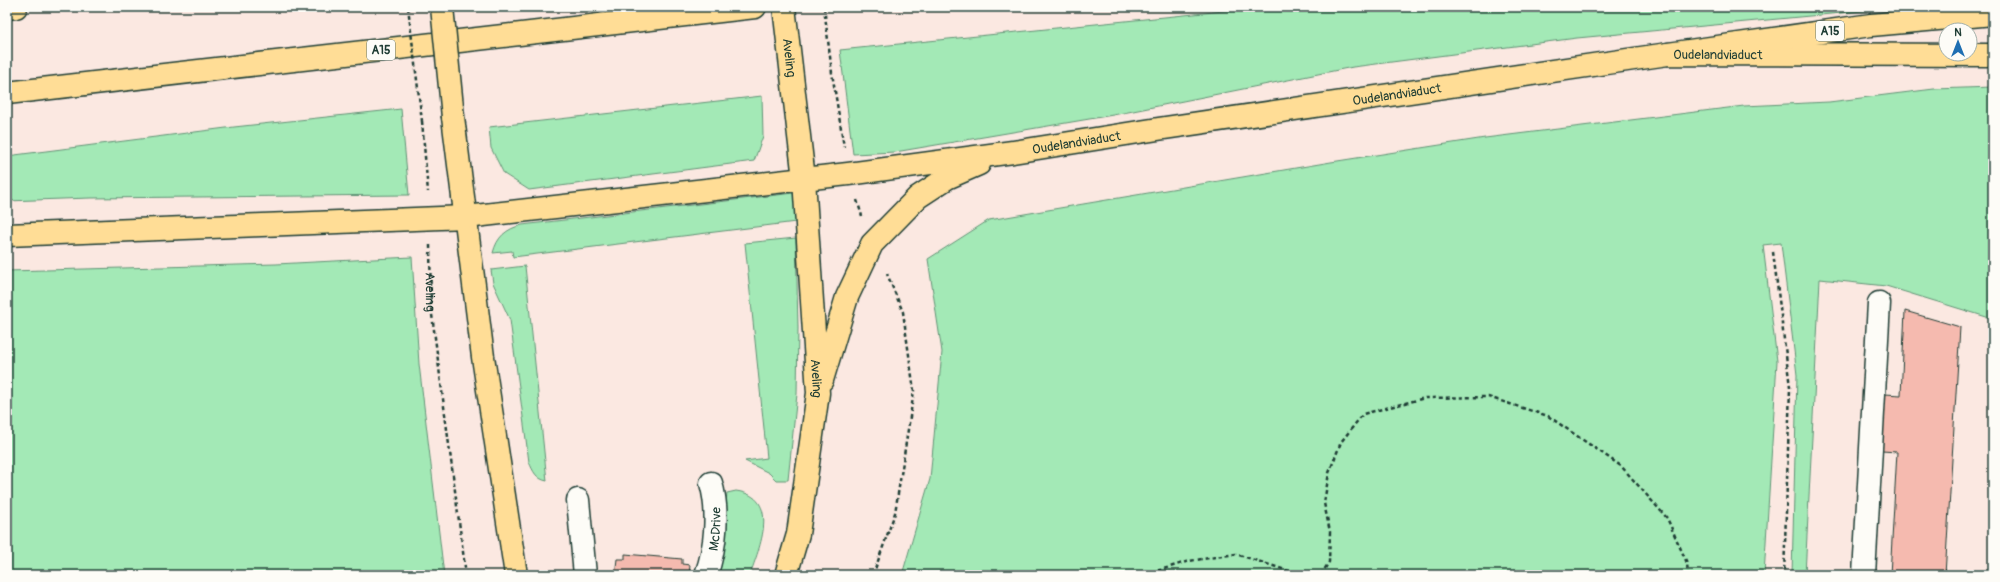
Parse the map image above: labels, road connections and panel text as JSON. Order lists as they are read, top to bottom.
{
  "streets": {
    "main road": ["A15", "Oudelandviaduct", "Aveling"],
    "lane": ["McDrive"]
  },
  "crossings": [
    ["A15", "Oudelandviaduct"],
    ["Oudelandviaduct", "Aveling"]
  ],
  "north": "top"
}
